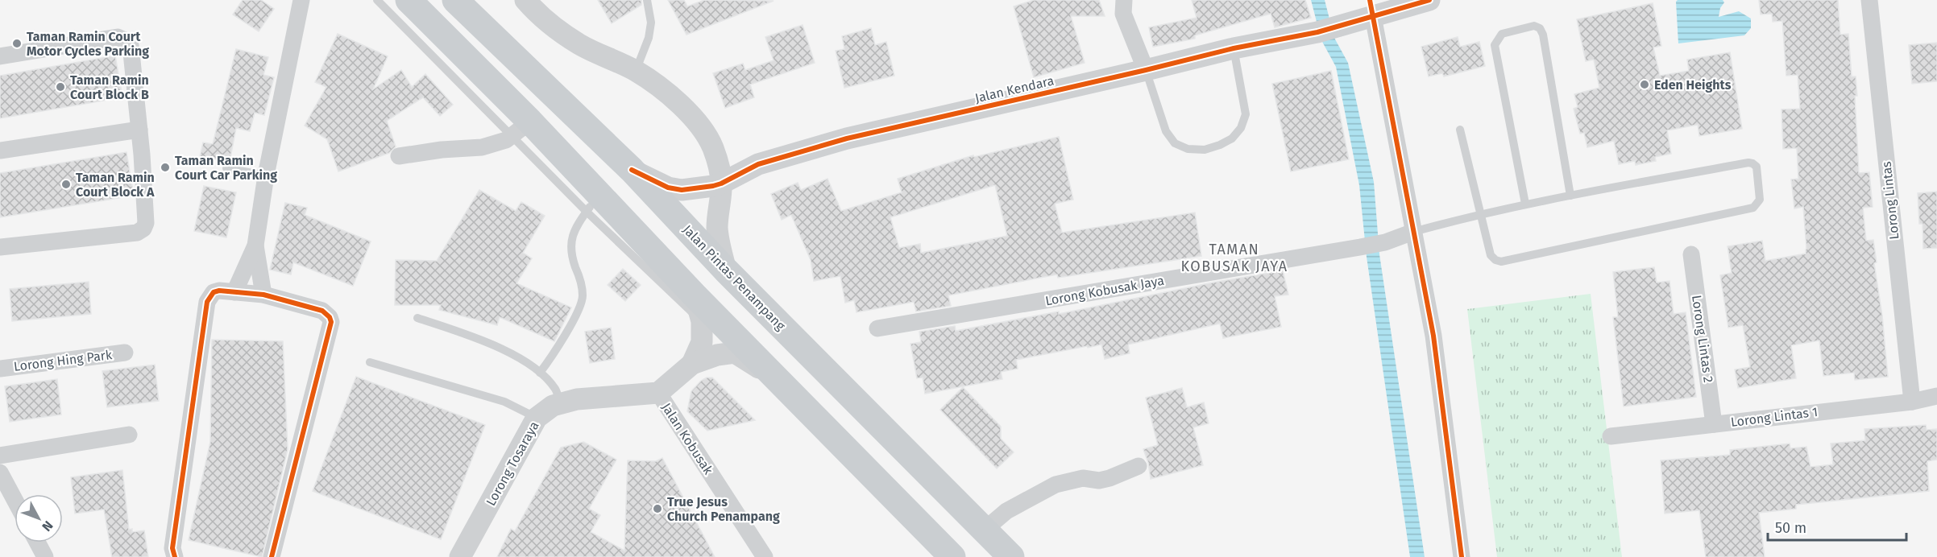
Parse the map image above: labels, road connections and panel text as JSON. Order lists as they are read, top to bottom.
{
  "streets": {
    "main road": ["Jalan Pintas Penampang"],
    "street": [
      "Jalan Kendara",
      "Lorong Lintas",
      "Lorong Kobusak Jaya",
      "Lorong Lintas 2",
      "Lorong Hing Park",
      "Lorong Lintas 1",
      "Jalan Kobusak",
      "Lorong Tosaraya"
    ]
  },
  "crossings": [
    ["Jalan Kendara", "Jalan Pintas Penampang"],
    ["Lorong Lintas", "Lorong Lintas 1"],
    ["Lorong Lintas 2", "Lorong Lintas 1"],
    ["Jalan Kobusak", "Lorong Tosaraya"]
  ],
  "districts": ["TAMAN KOBUSAK JAYA"],
  "places": [
    "Taman Ramin Court Motor Cycles Parking",
    "Eden Heights",
    "Taman Ramin Court Block B",
    "Taman Ramin Court Car Parking",
    "Taman Ramin Court Block A",
    "True Jesus Church Penampang"
  ],
  "scale_bar": "50 m",
  "north": "bottom right"
}
